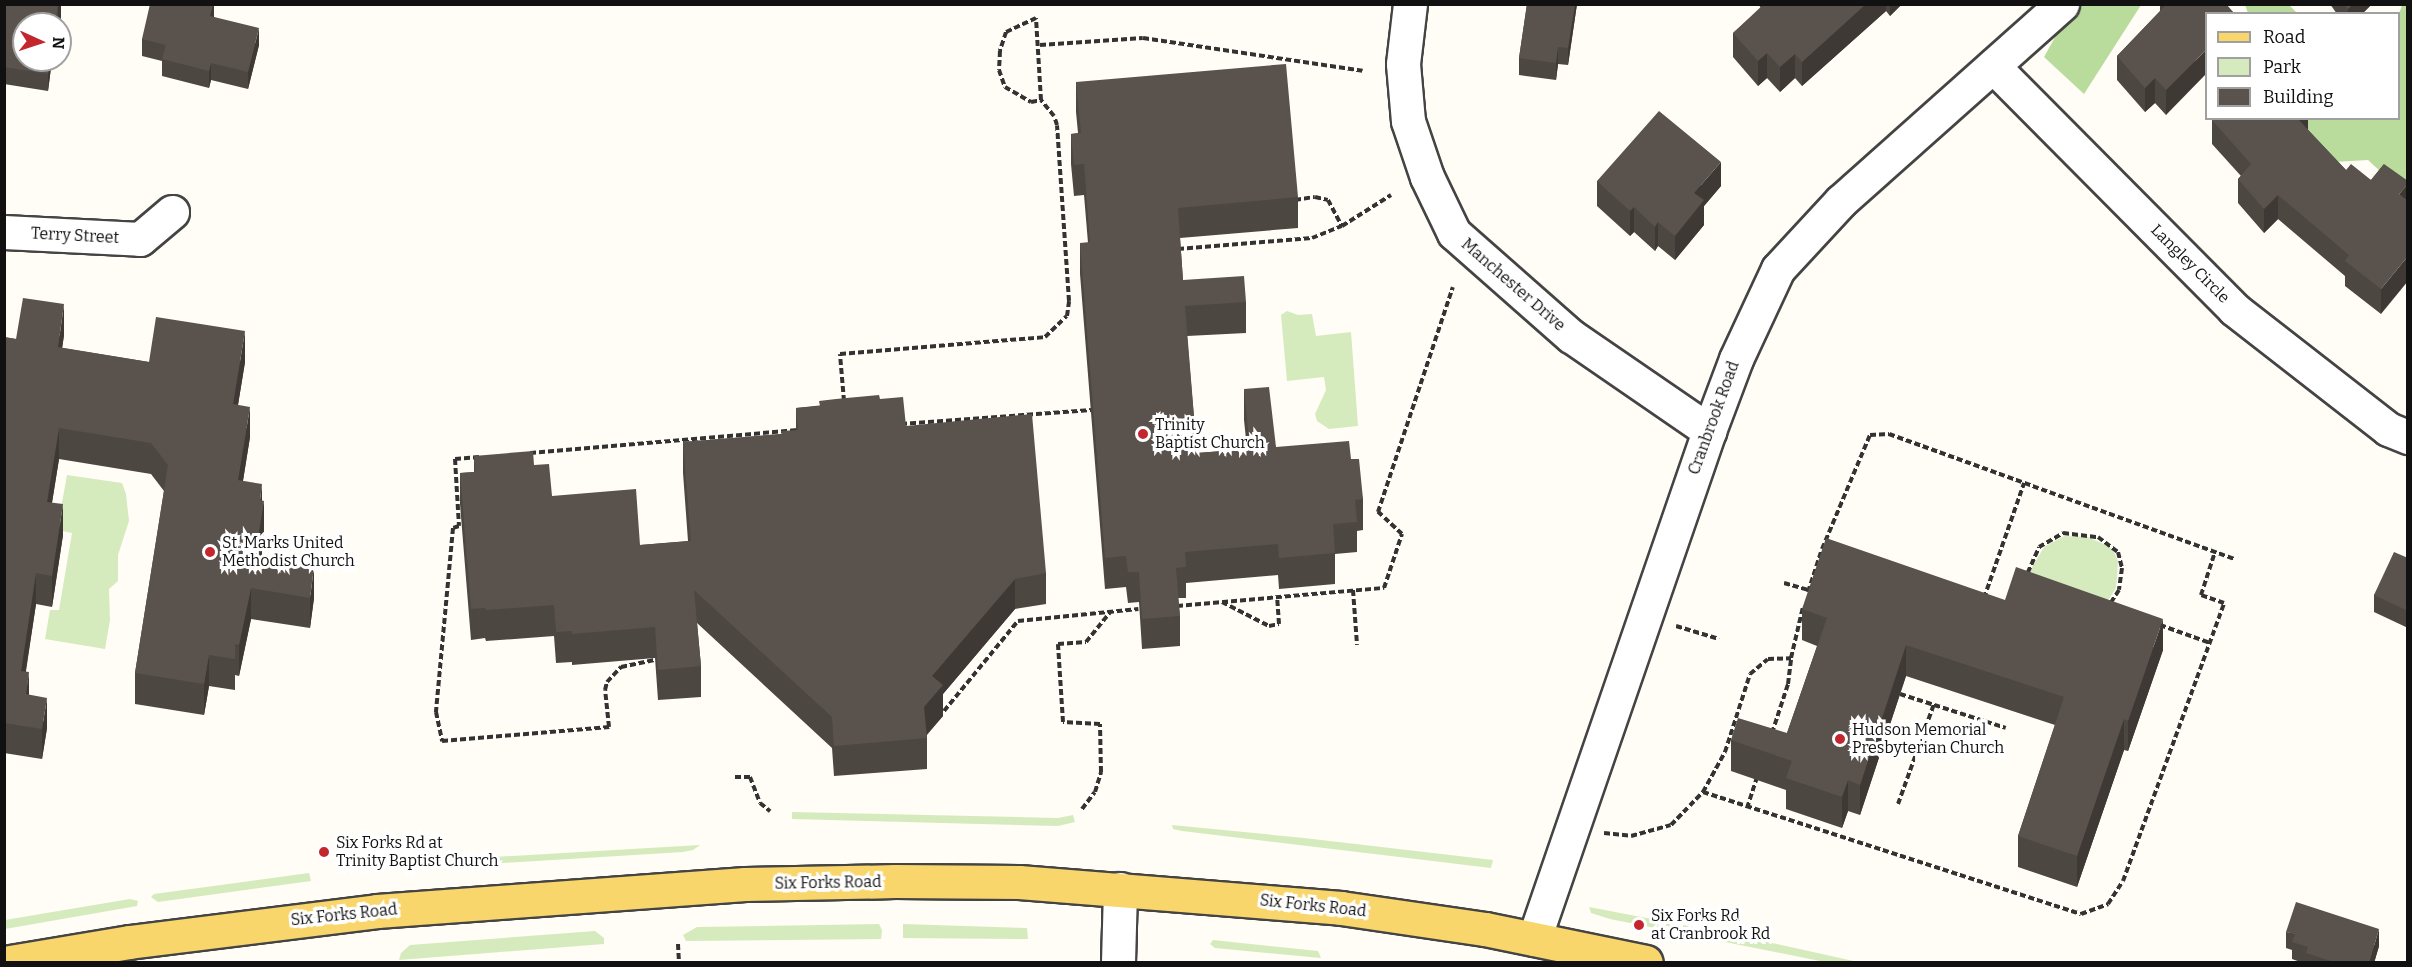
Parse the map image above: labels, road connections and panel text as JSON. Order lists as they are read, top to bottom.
{
  "streets": {
    "main road": ["Six Forks Road"],
    "street": [
      "Terry Street",
      "Langley Circle",
      "Manchester Drive",
      "Cranbrook Road"
    ]
  },
  "crossings": [
    ["Langley Circle", "Cranbrook Road"],
    ["Manchester Drive", "Cranbrook Road"],
    ["Cranbrook Road", "Six Forks Road"]
  ],
  "places": [
    "Trinity Baptist Church",
    "St. Marks United Methodist Church",
    "Hudson Memorial Presbyterian Church",
    "Six Forks Rd at Trinity Baptist Church",
    "Six Forks Rd at Cranbrook Rd"
  ],
  "legend": ["Road", "Park", "Building"],
  "north": "right"
}
